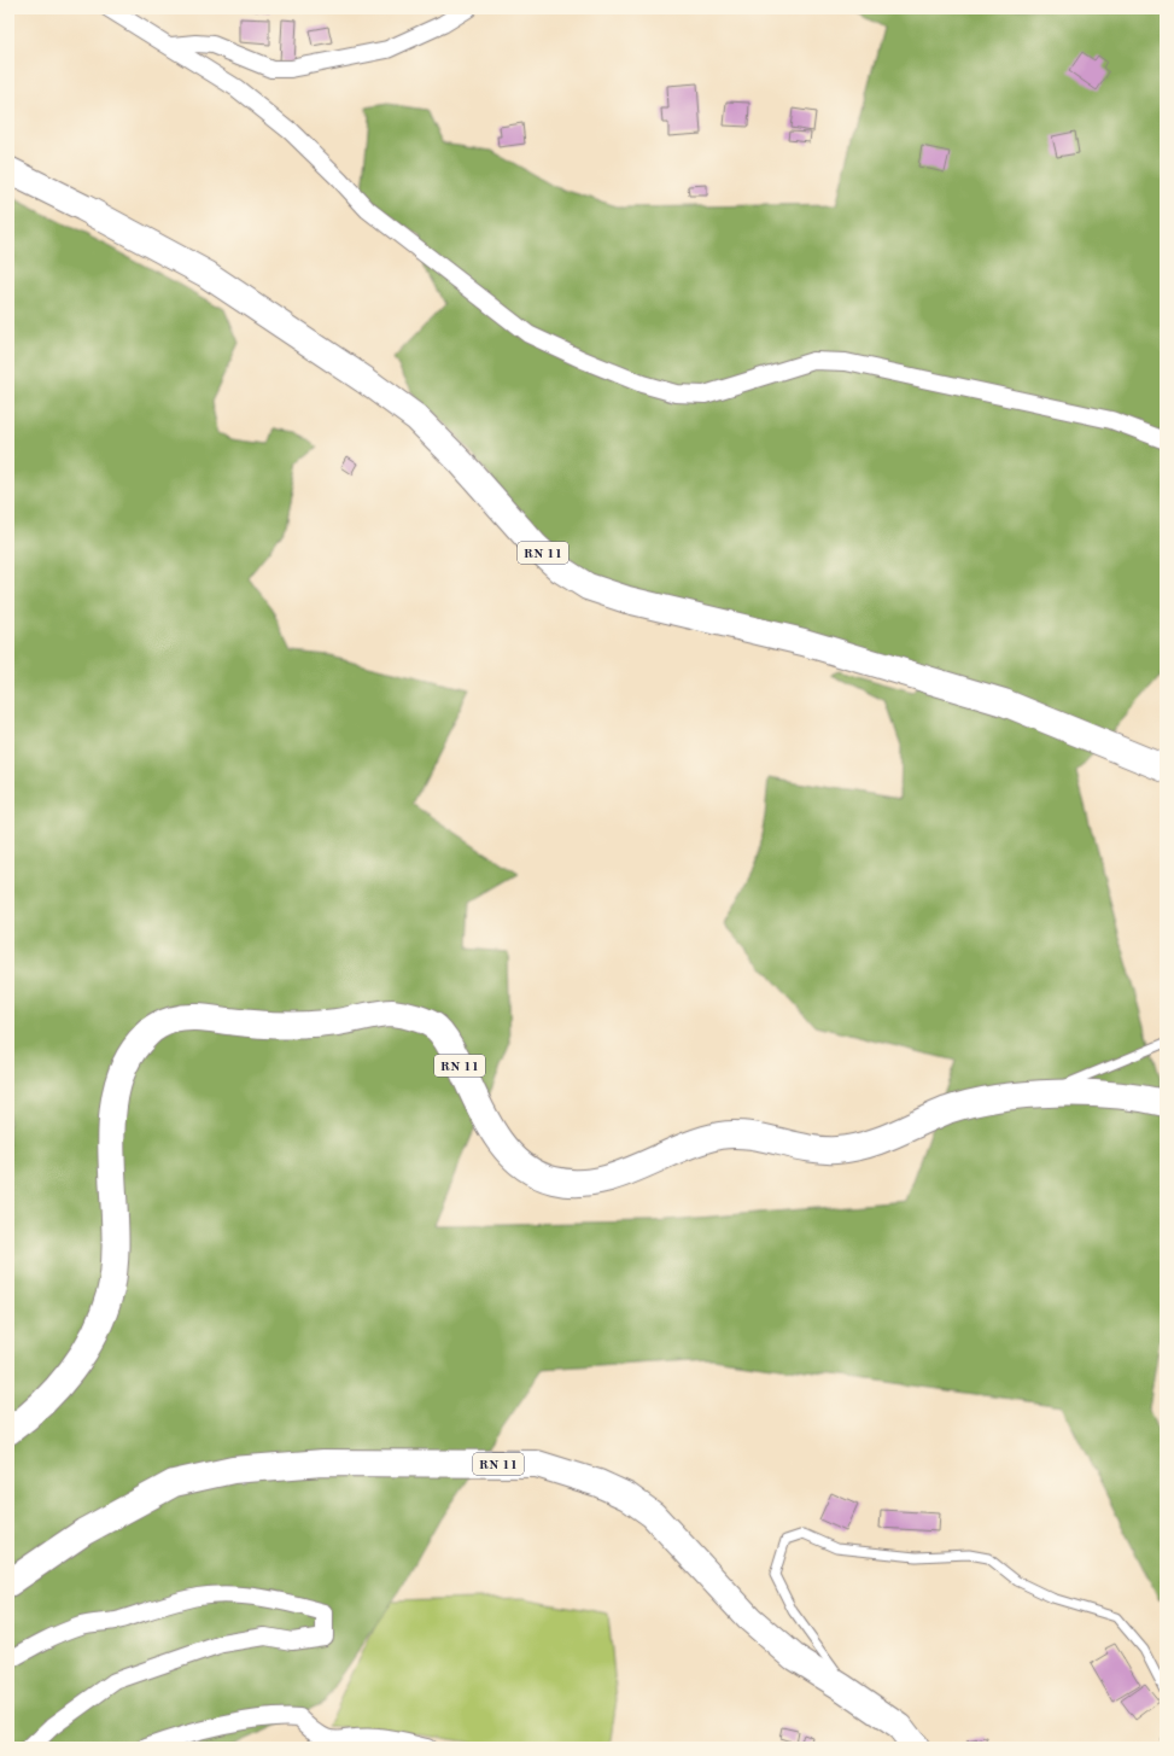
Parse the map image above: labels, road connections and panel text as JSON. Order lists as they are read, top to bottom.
{
  "streets": {
    "main road": ["RN 11"]
  }
}
